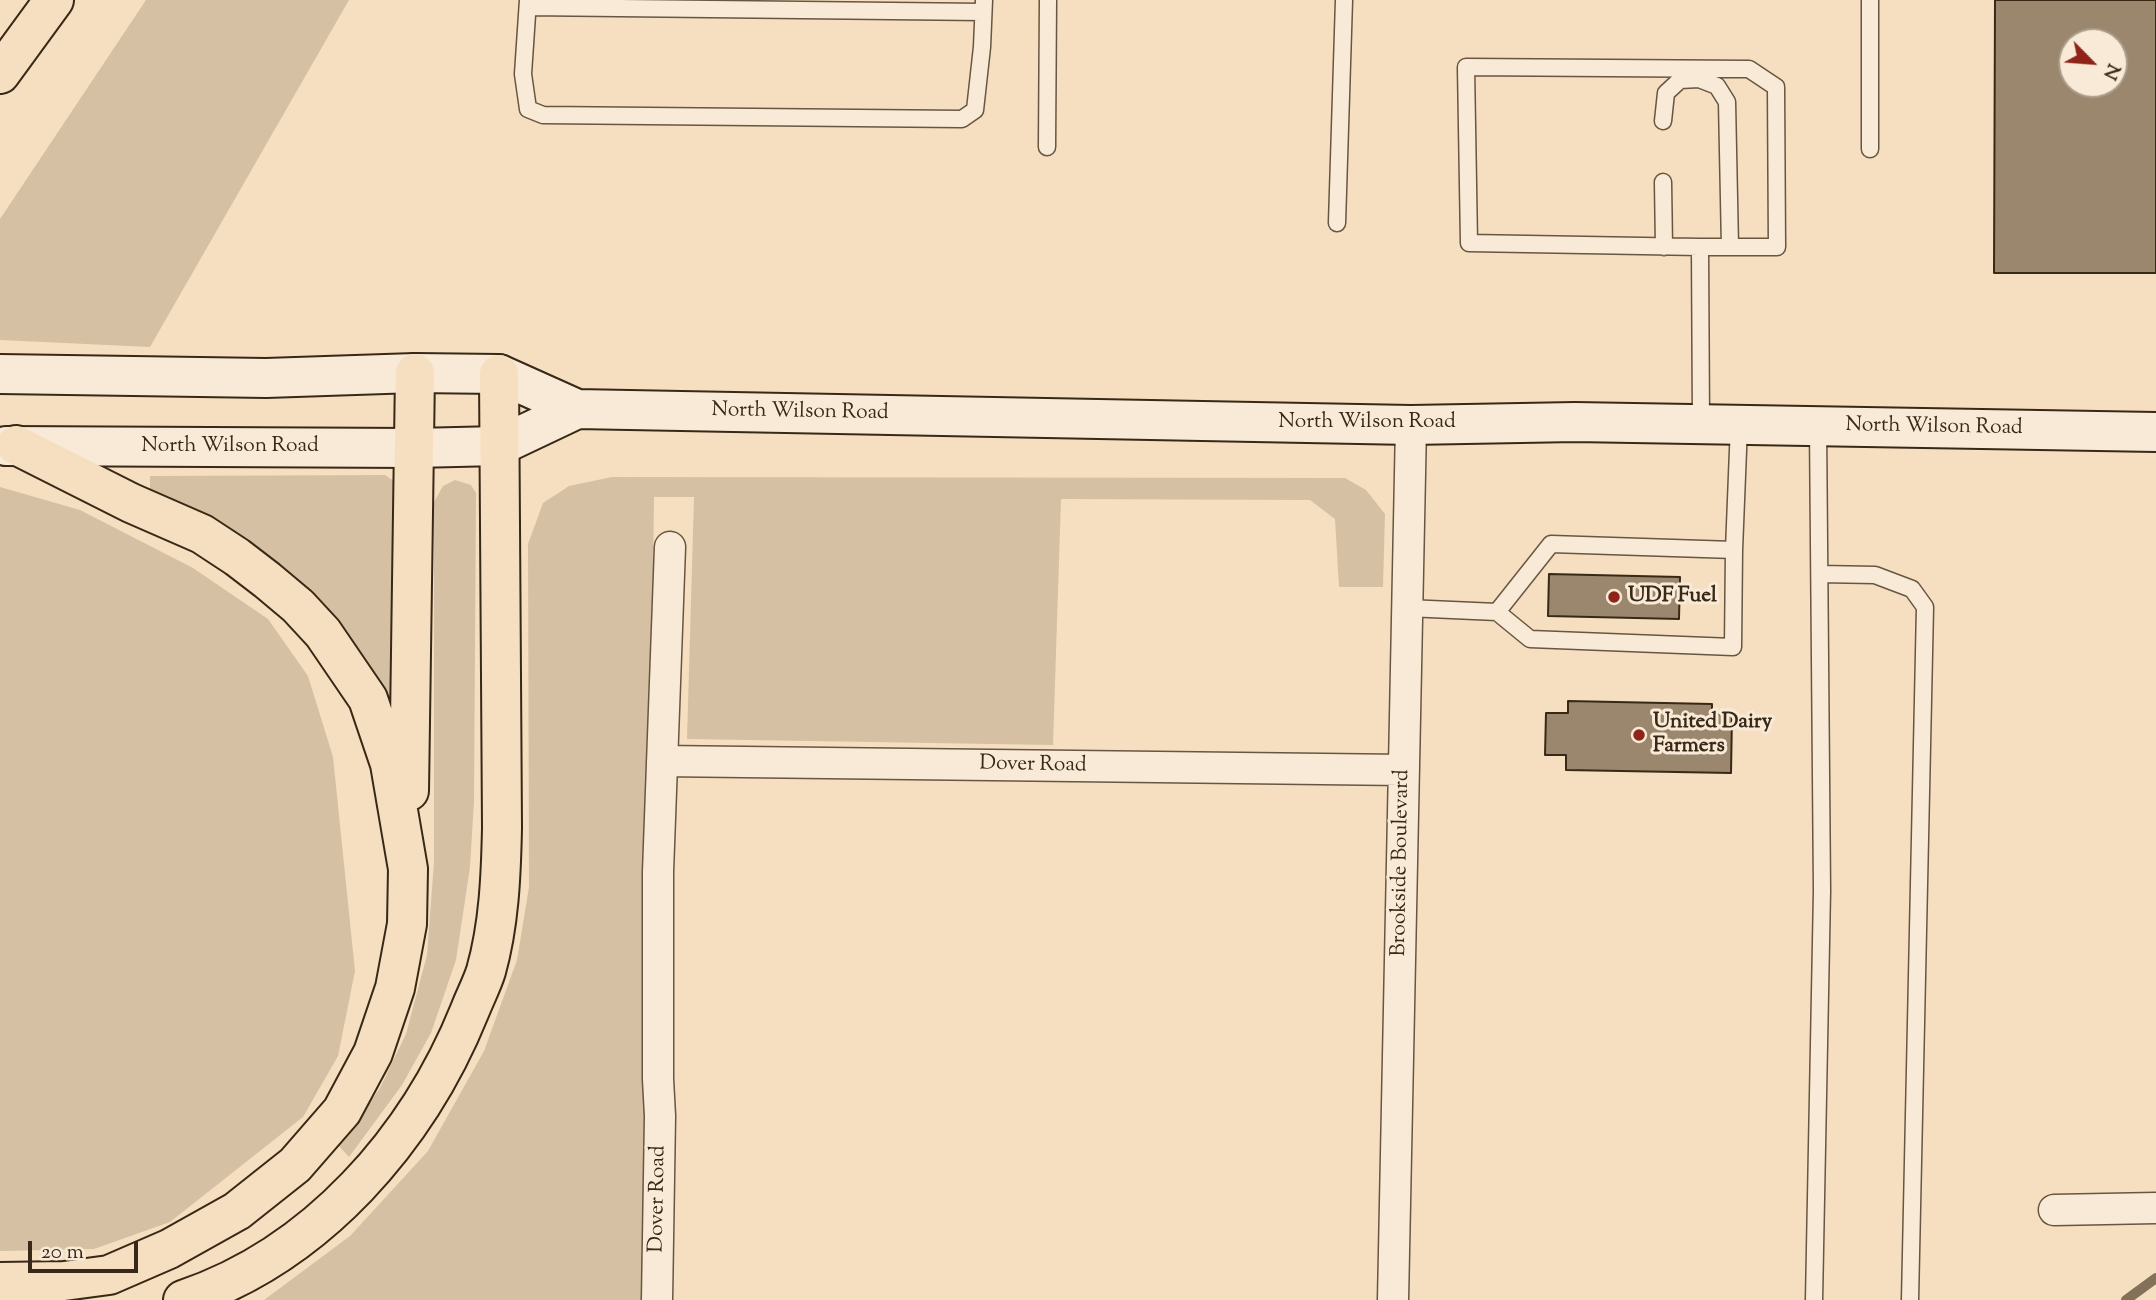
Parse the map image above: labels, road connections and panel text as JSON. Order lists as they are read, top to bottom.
{
  "streets": {
    "main road": ["North Wilson Road"],
    "street": ["Dover Road", "Brookside Boulevard"]
  },
  "crossings": [
    ["North Wilson Road", "Brookside Boulevard"],
    ["Dover Road", "Brookside Boulevard"]
  ],
  "places": ["UDF Fuel", "United Dairy Farmers"],
  "scale_bar": "20 m",
  "north": "bottom right"
}
